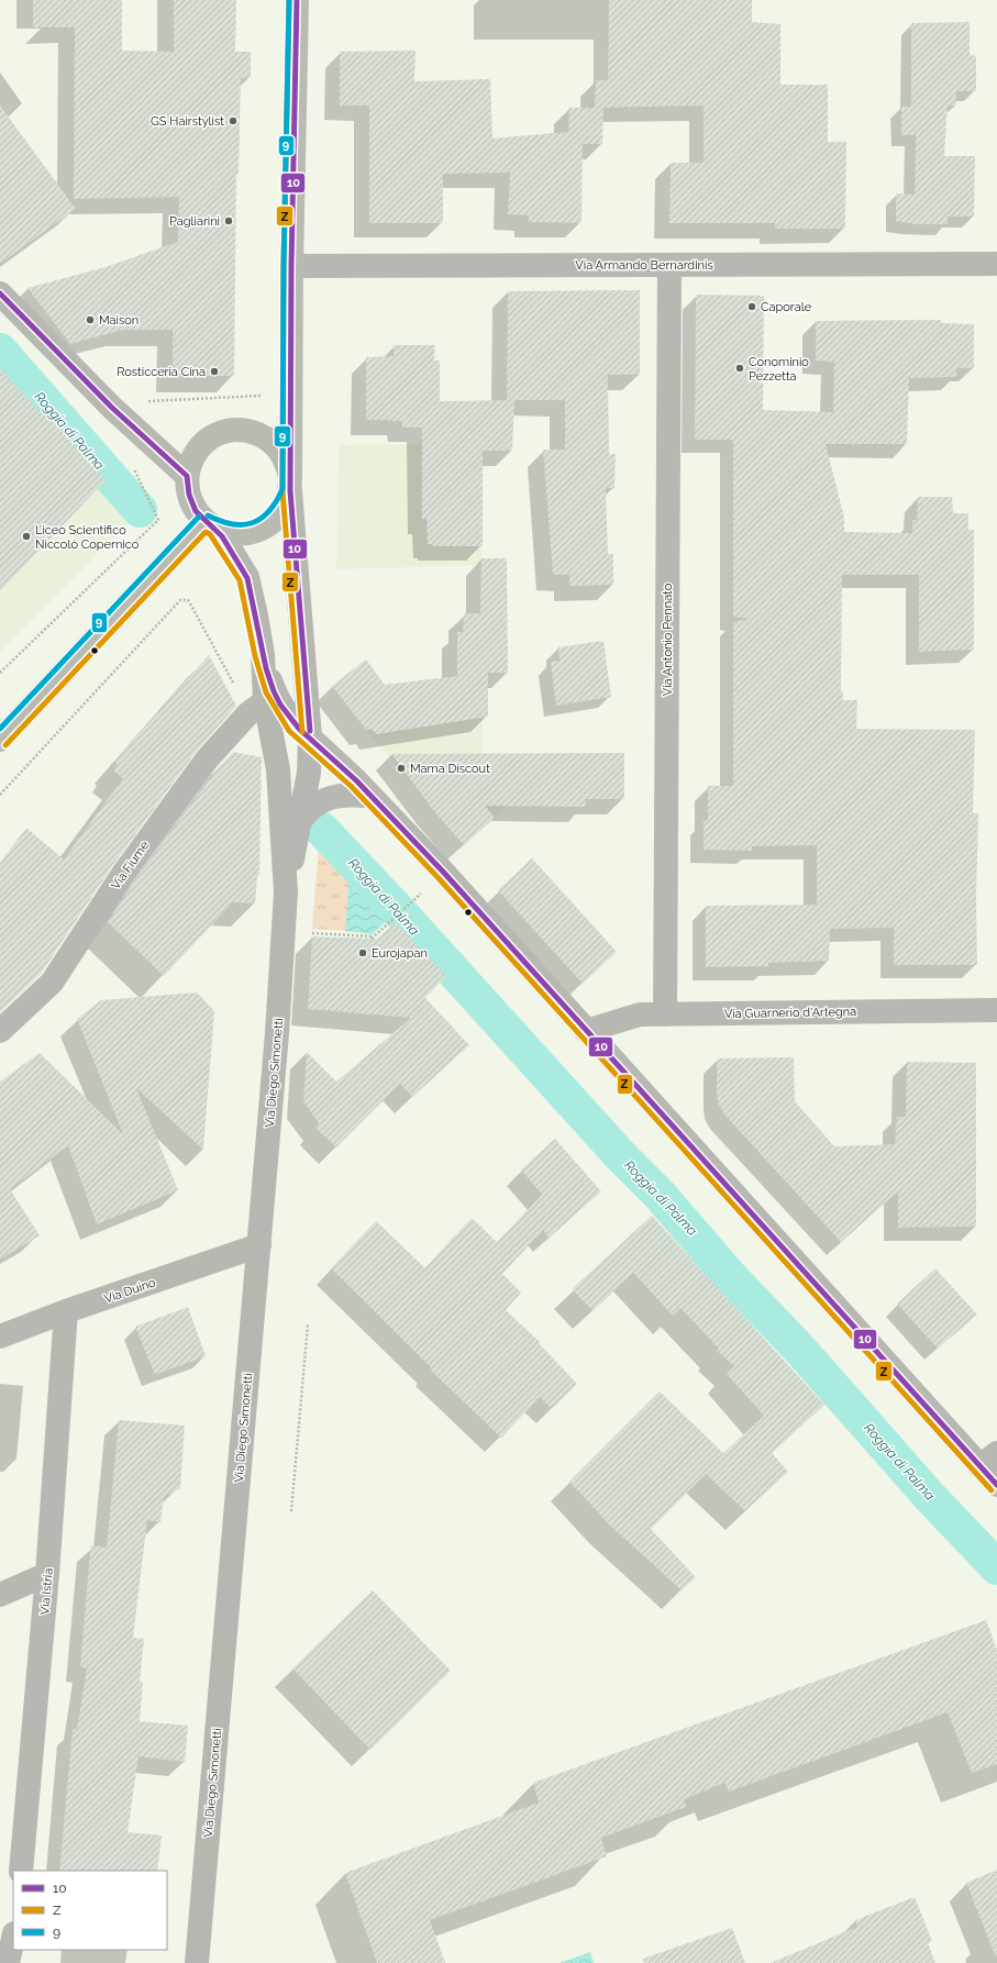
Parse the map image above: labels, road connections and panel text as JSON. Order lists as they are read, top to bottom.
{
  "streets": {
    "main road": ["Via Diego Simonetti"],
    "street": [
      "Via Armando Bernardinis",
      "Via Antonio Pennato",
      "Via Fiume",
      "Via Guarnerio d'Artegna",
      "Via Duino",
      "Via Istria"
    ]
  },
  "crossings": [
    ["Via Armando Bernardinis", "Via Antonio Pennato"],
    ["Via Antonio Pennato", "Via Guarnerio d'Artegna"],
    ["Via Fiume", "Via Diego Simonetti"],
    ["Via Diego Simonetti", "Via Duino"],
    ["Via Duino", "Via Istria"]
  ],
  "water": ["Roggia di Palma"],
  "places": [
    "GS Hairstylist",
    "Pagliarini",
    "Caporale",
    "Maison",
    "Conominio Pezzetta",
    "Rosticceria Cina",
    "Liceo Scientifico Niccolò Copernico",
    "Mama Discout",
    "Eurojapan"
  ],
  "lines": ["transit line 10", "transit line Z", "transit line 9"],
  "legend": ["10", "Z", "9"]
}
